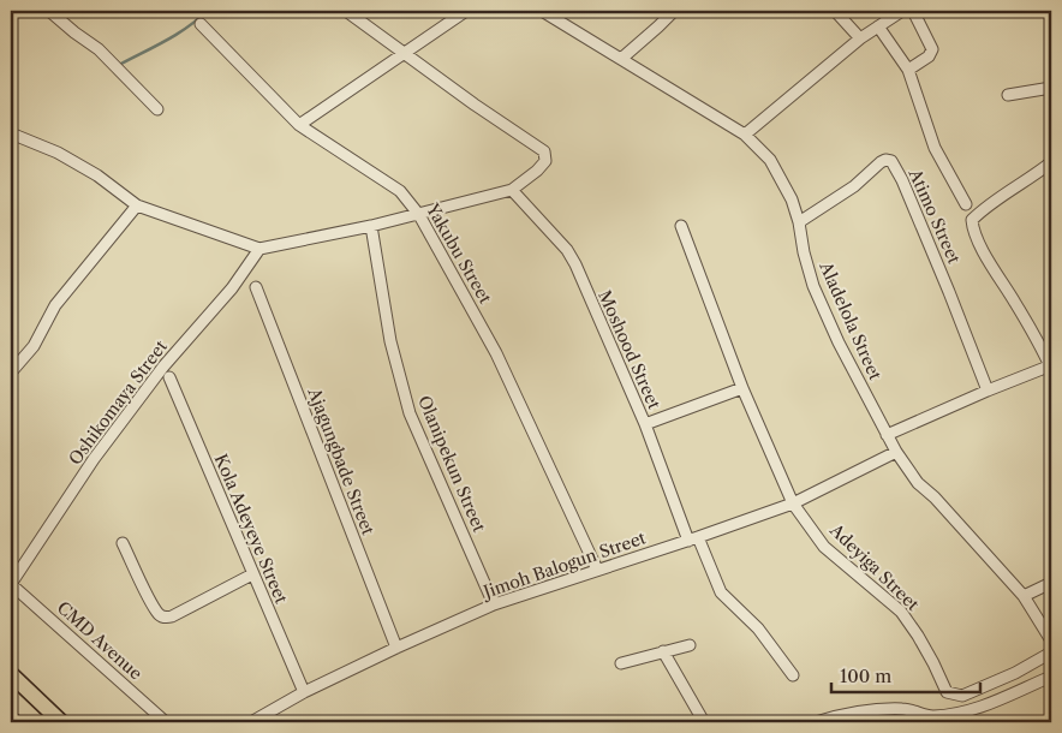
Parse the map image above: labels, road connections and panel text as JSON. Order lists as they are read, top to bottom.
{
  "streets": {
    "street": [
      "Atimo Street",
      "Yakubu Street",
      "Aladelola Street",
      "Moshood Street",
      "Oshikomaya Street",
      "Ajagungbade Street",
      "Olanipekun Street",
      "Kola Adeyeye Street",
      "Jimoh Balogun Street",
      "Adeyiga Street",
      "CMD Avenue"
    ]
  },
  "crossings": [
    ["Atimo Street", "Aladelola Street"],
    ["Yakubu Street", "Jimoh Balogun Street"],
    ["Aladelola Street", "Jimoh Balogun Street"],
    ["Moshood Street", "Jimoh Balogun Street"],
    ["Oshikomaya Street", "CMD Avenue"],
    ["Ajagungbade Street", "Jimoh Balogun Street"],
    ["Olanipekun Street", "Jimoh Balogun Street"],
    ["Kola Adeyeye Street", "Jimoh Balogun Street"],
    ["Jimoh Balogun Street", "Adeyiga Street"]
  ],
  "scale_bar": "100 m"
}
